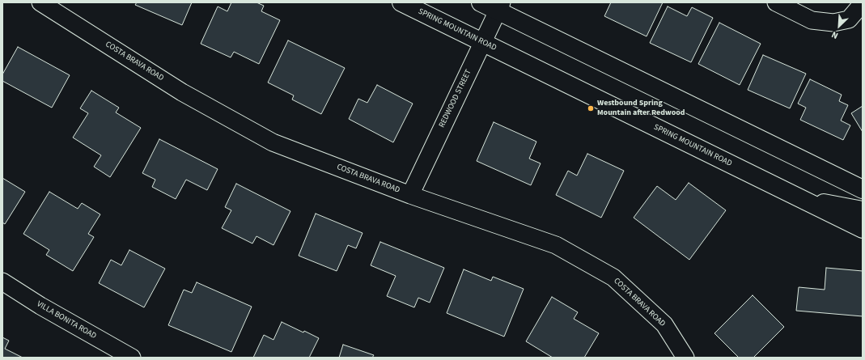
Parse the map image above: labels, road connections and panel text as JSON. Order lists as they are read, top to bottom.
{
  "streets": {
    "main road": ["SPRING MOUNTAIN ROAD"],
    "street": ["COSTA BRAVA ROAD", "REDWOOD STREET", "VILLA BONITA ROAD"]
  },
  "crossings": [
    ["SPRING MOUNTAIN ROAD", "REDWOOD STREET"],
    ["COSTA BRAVA ROAD", "REDWOOD STREET"]
  ],
  "places": ["Westbound Spring Mountain after Redwood"],
  "north": "bottom left"
}
